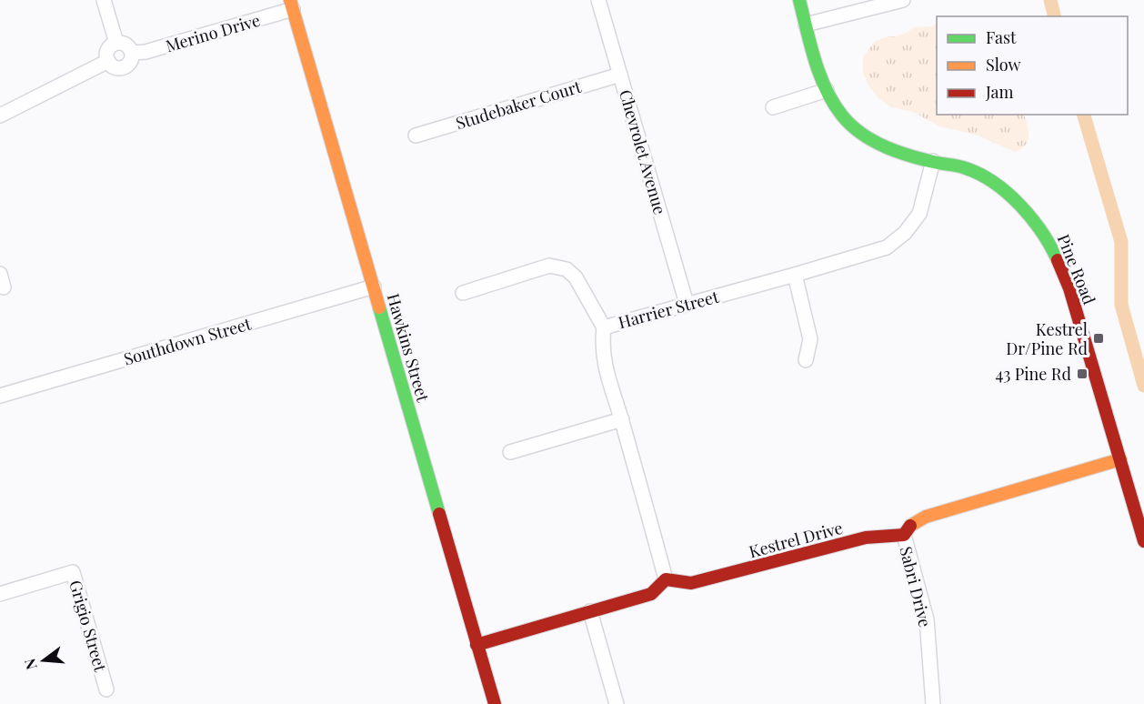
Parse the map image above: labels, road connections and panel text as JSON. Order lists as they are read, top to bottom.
{
  "streets": {
    "street": [
      "Merino Drive",
      "Studebaker Court",
      "Chevrolet Avenue",
      "Pine Road",
      "Harrier Street",
      "Southdown Street",
      "Hawkins Street",
      "Kestrel Drive",
      "Sabri Drive",
      "Grigio Street"
    ]
  },
  "crossings": [
    ["Merino Drive", "Hawkins Street"],
    ["Studebaker Court", "Chevrolet Avenue"],
    ["Chevrolet Avenue", "Harrier Street"],
    ["Pine Road", "Harrier Street"],
    ["Harrier Street", "Kestrel Drive"],
    ["Southdown Street", "Hawkins Street"],
    ["Kestrel Drive", "Sabri Drive"]
  ],
  "places": {
    "transit": ["Kestrel Dr/Pine Rd", "43 Pine Rd"]
  },
  "legend": ["Fast", "Slow", "Jam"],
  "north": "left"
}
